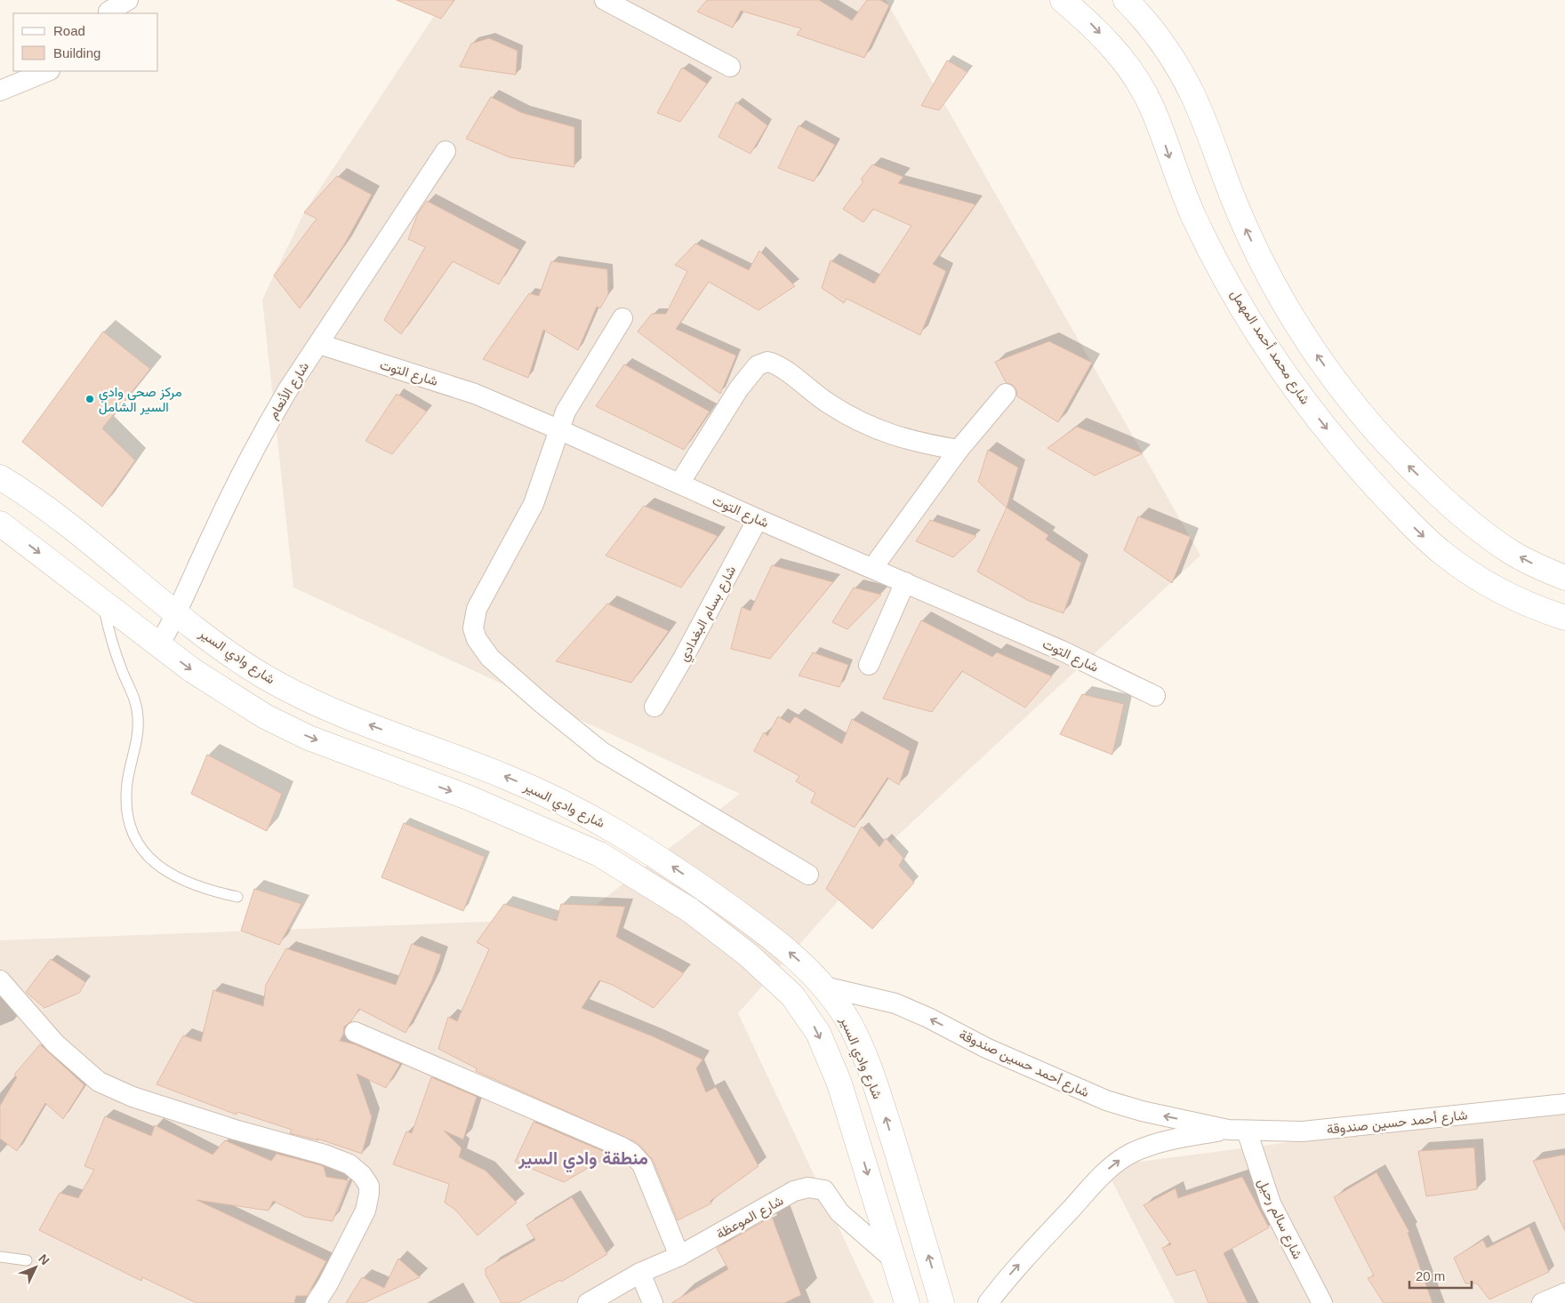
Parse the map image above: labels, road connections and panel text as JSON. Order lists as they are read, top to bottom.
{
  "streets": {
    "main road": ["شارع محمد أحمد المهمل", "شارع وادي السير"],
    "street": [
      "شارع التوت",
      "شارع الأنعام",
      "شارع بسام البغدادي",
      "شارع أحمد حسين صندوقة",
      "شارع الموعظة",
      "شارع سالم رحيل"
    ]
  },
  "crossings": [
    ["شارع التوت", "شارع الأنعام"],
    ["شارع التوت", "شارع بسام البغدادي"],
    ["شارع الأنعام", "شارع وادي السير"],
    ["شارع وادي السير", "شارع أحمد حسين صندوقة"],
    ["شارع أحمد حسين صندوقة", "شارع سالم رحيل"]
  ],
  "districts": ["منطقة وادي السير"],
  "places": ["مركز صحي وادي السير الشامل"],
  "legend": ["Road", "Building"],
  "scale_bar": "20 m",
  "north": "top right"
}
